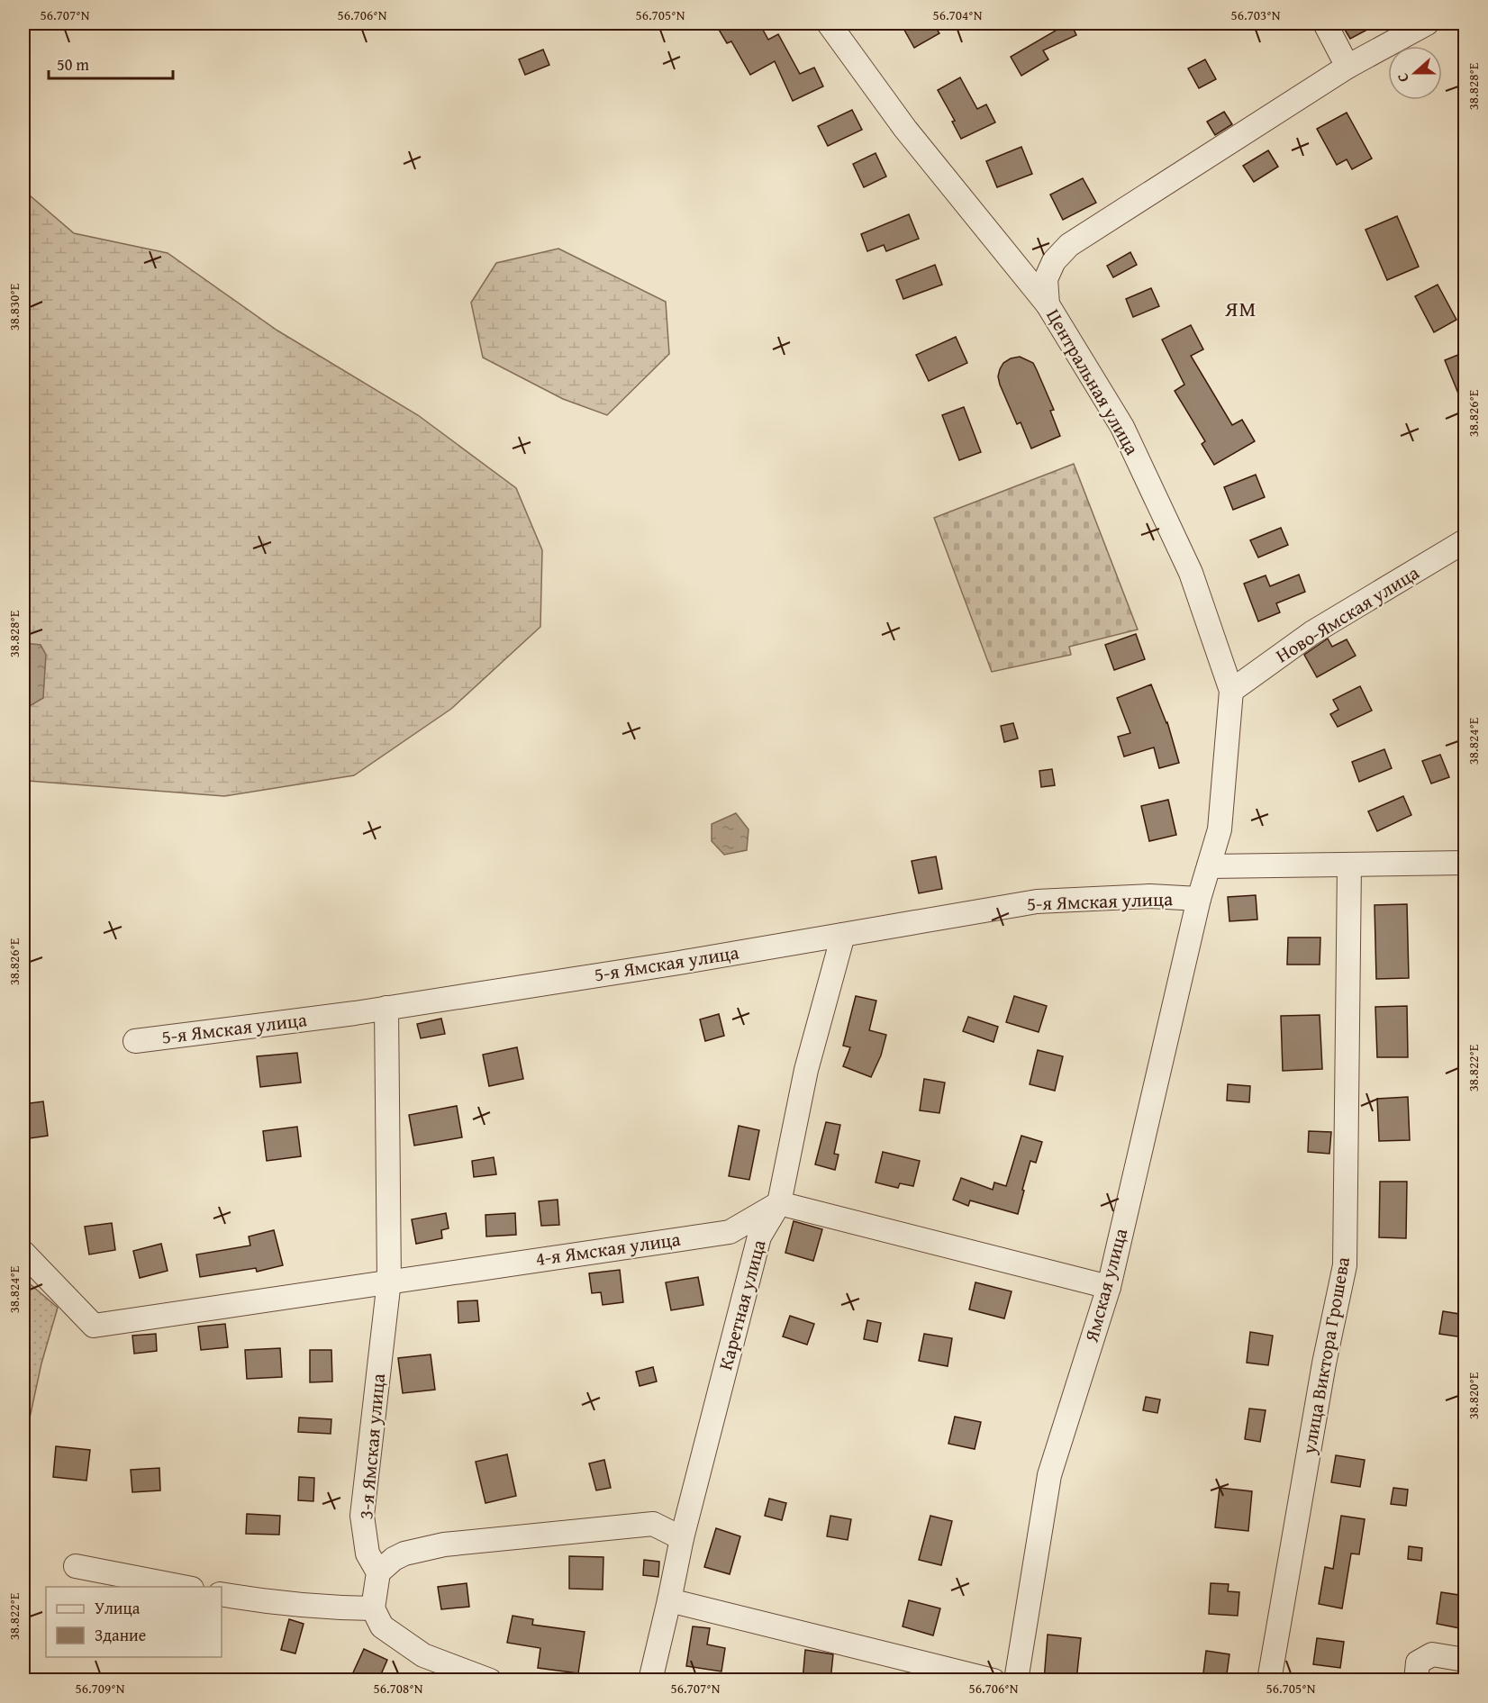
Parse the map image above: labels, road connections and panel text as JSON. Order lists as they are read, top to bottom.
{
  "streets": {
    "street": [
      "Центральная улица",
      "Ново-Ямская улица",
      "5-я Ямская улица",
      "4-я Ямская улица",
      "Ямская улица",
      "Каретная улица",
      "улица Виктора Грошева",
      "3-я Ямская улица"
    ]
  },
  "crossings": [
    ["Центральная улица", "Ново-Ямская улица"],
    ["Центральная улица", "Ямская улица"],
    ["5-я Ямская улица", "Ямская улица"],
    ["5-я Ямская улица", "Каретная улица"],
    ["5-я Ямская улица", "3-я Ямская улица"],
    ["4-я Ямская улица", "Каретная улица"],
    ["4-я Ямская улица", "3-я Ямская улица"]
  ],
  "districts": ["ЯМ"],
  "legend": ["Улица", "Здание"],
  "scale_bar": "50 m",
  "north": "left",
  "coordinates": [
    "56.707°N",
    "56.706°N",
    "56.705°N",
    "56.704°N",
    "56.703°N",
    "38.828°E",
    "38.830°E",
    "38.826°E",
    "38.824°E",
    "38.822°E",
    "38.820°E",
    "56.709°N",
    "56.708°N"
  ]
}
